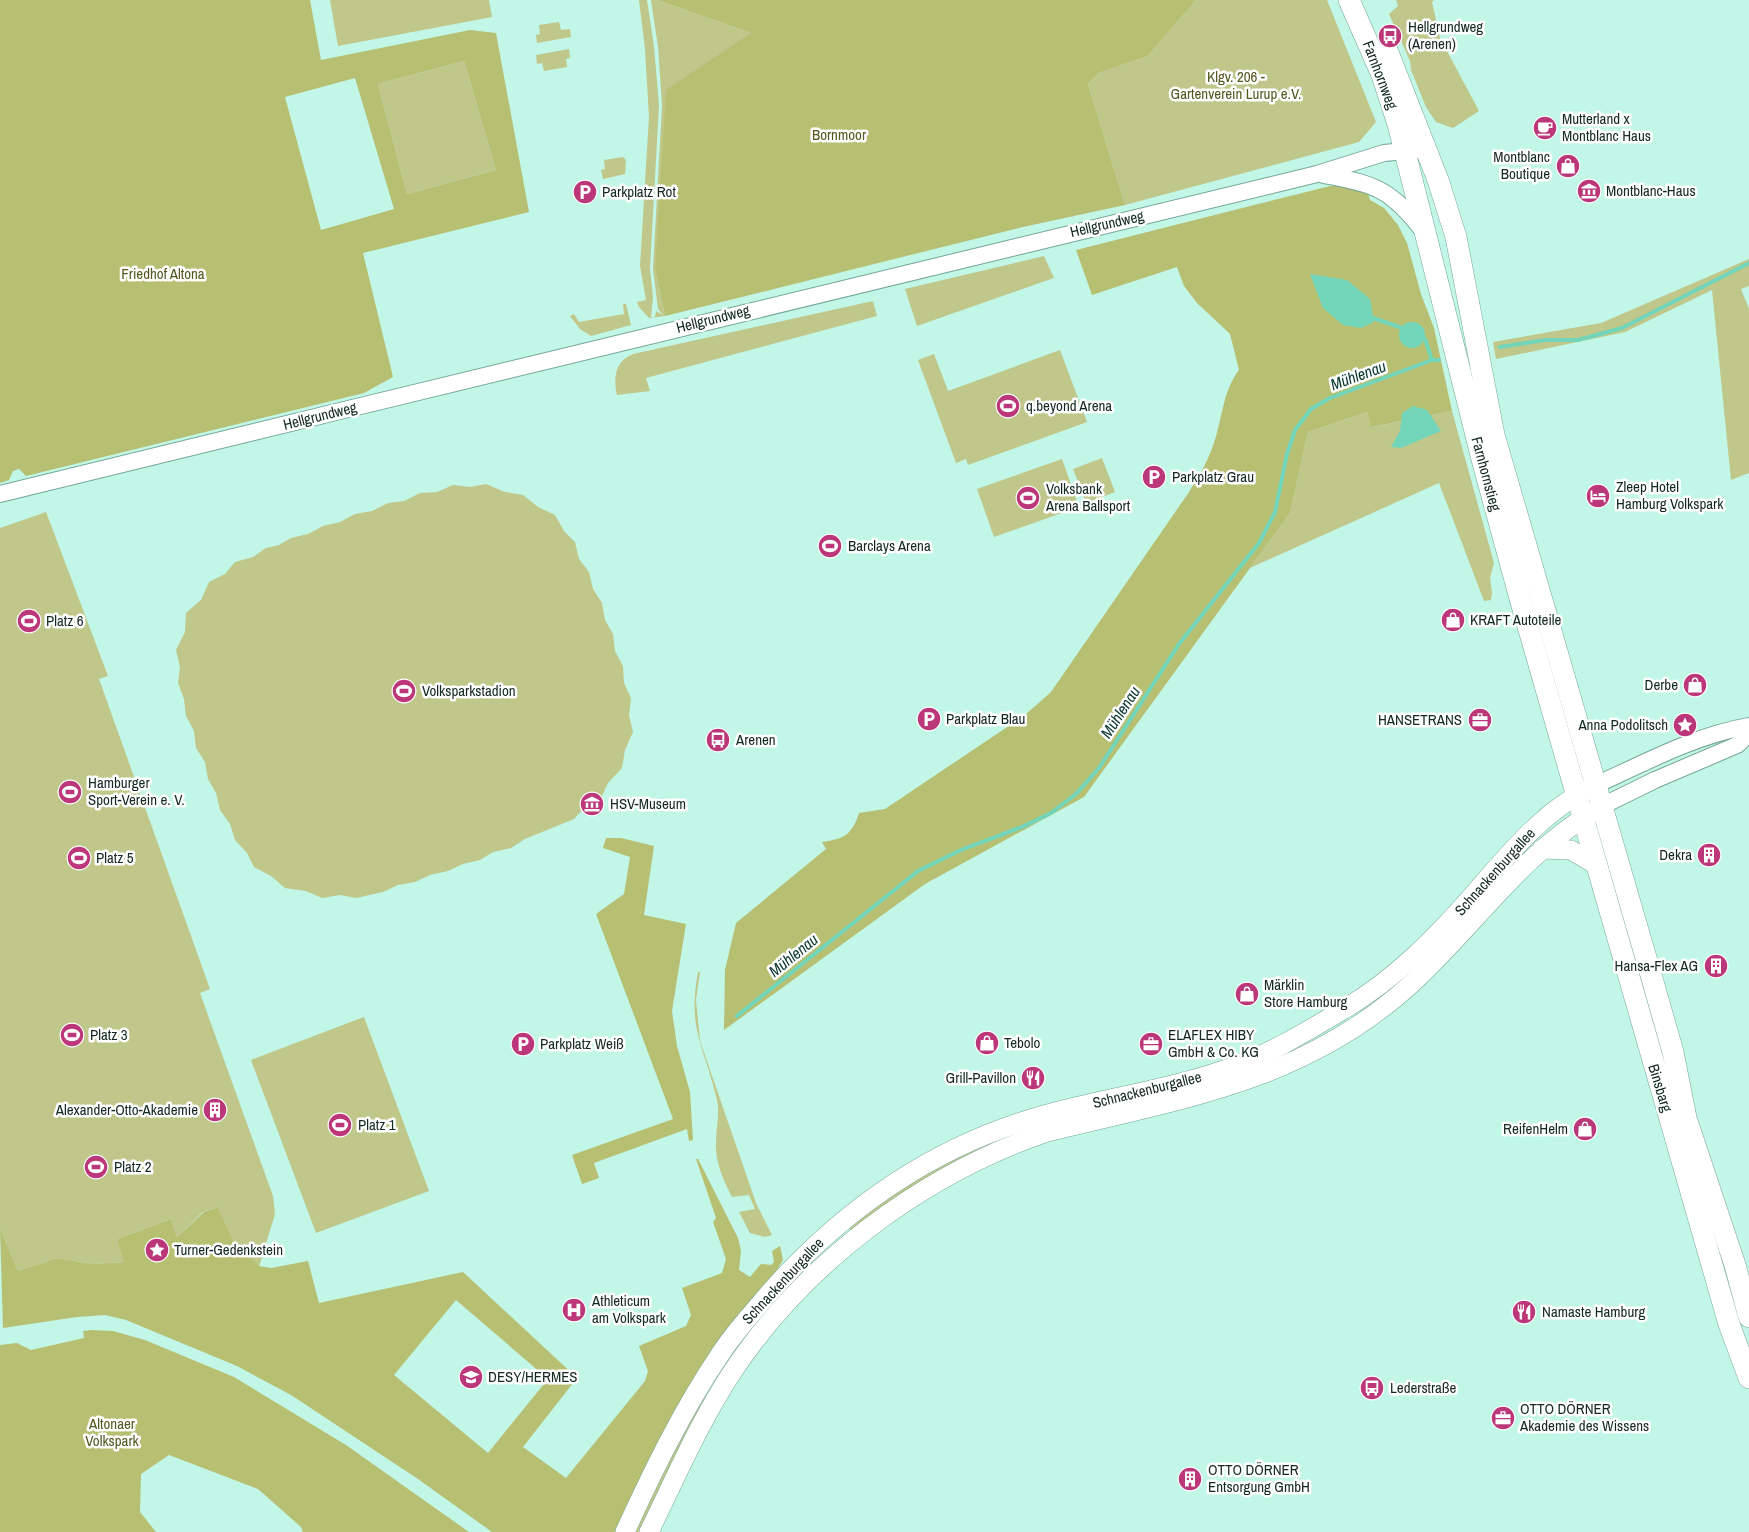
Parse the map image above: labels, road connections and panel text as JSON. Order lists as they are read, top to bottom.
{
  "streets": {
    "main road": [
      "Farnhornweg",
      "Farnhornstieg",
      "Schnackenburgallee",
      "Binsbarg"
    ],
    "street": ["Hellgrundweg"]
  },
  "crossings": [
    ["Farnhornweg", "Hellgrundweg"],
    ["Farnhornweg", "Farnhornstieg"],
    ["Hellgrundweg", "Farnhornstieg"],
    ["Farnhornstieg", "Schnackenburgallee"],
    ["Farnhornstieg", "Binsbarg"],
    ["Schnackenburgallee", "Binsbarg"]
  ],
  "water": ["Mühlenau"],
  "parks": [
    "Klgv. 206 - Gartenverein Lurup e.V.",
    "Bornmoor",
    "Friedhof Altona",
    "Altonaer Volkspark"
  ],
  "places": {
    "bus stop": ["Hellgrundweg (Arenen)", "Arenen", "Lederstraße"],
    "cafe": ["Mutterland x Montblanc Haus"],
    "shop": [
      "Montblanc Boutique",
      "KRAFT Autoteile",
      "Derbe",
      "Märklin Store Hamburg",
      "Tebolo",
      "ReifenHelm"
    ],
    "museum": ["Montblanc-Haus", "HSV-Museum"],
    "parking": [
      "Parkplatz Rot",
      "Parkplatz Grau",
      "Parkplatz Blau",
      "Parkplatz Weiß"
    ],
    "sports": [
      "q.beyond Arena",
      "Volksbank Arena Ballsport",
      "Barclays Arena",
      "Platz 6",
      "Volksparkstadion",
      "Hamburger Sport-Verein e. V.",
      "Platz 5",
      "Platz 3",
      "Platz 1",
      "Platz 2"
    ],
    "hotel": ["Zleep Hotel Hamburg Volkspark"],
    "office": ["HANSETRANS", "ELAFLEX HIBY GmbH & Co. KG", "OTTO DÖRNER Akademie des Wissens"],
    "place": ["Anna Podolitsch", "Turner-Gedenkstein"],
    "building": [
      "Dekra",
      "Hansa-Flex AG",
      "Alexander-Otto-Akademie",
      "OTTO DÖRNER Entsorgung GmbH"
    ],
    "restaurant": ["Grill-Pavillon", "Namaste Hamburg"],
    "hospital": ["Athleticum am Volkspark"],
    "school or university": ["DESY/HERMES"]
  }
}
